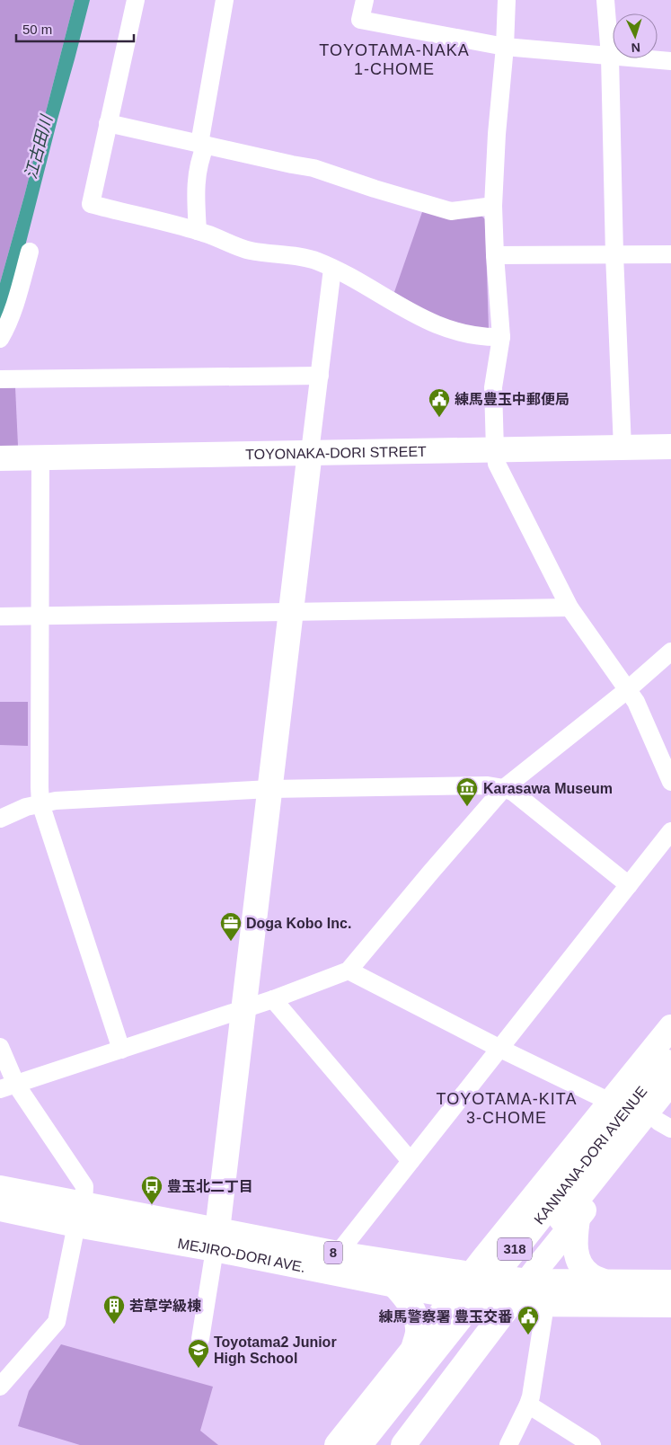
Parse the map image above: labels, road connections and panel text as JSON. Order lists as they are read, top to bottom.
{
  "streets": {
    "main road": [
      "TOYONAKA-DORI STREET",
      "KANNANA-DORI AVENUE",
      "318",
      "8",
      "MEJIRO-DORI AVE."
    ]
  },
  "districts": ["TOYOTAMA-NAKA 1-CHOME", "TOYOTAMA-KITA 3-CHOME"],
  "water": ["江古田川"],
  "places": {
    "public building": ["練馬豊玉中郵便局", "練馬警察署 豊玉交番"],
    "museum": ["Karasawa Museum"],
    "office": ["Doga Kobo Inc."],
    "bus stop": ["豊玉北二丁目"],
    "building": ["若草学級棟"],
    "school or university": ["Toyotama2 Junior High School"]
  },
  "scale_bar": "50 m",
  "north": "bottom"
}
